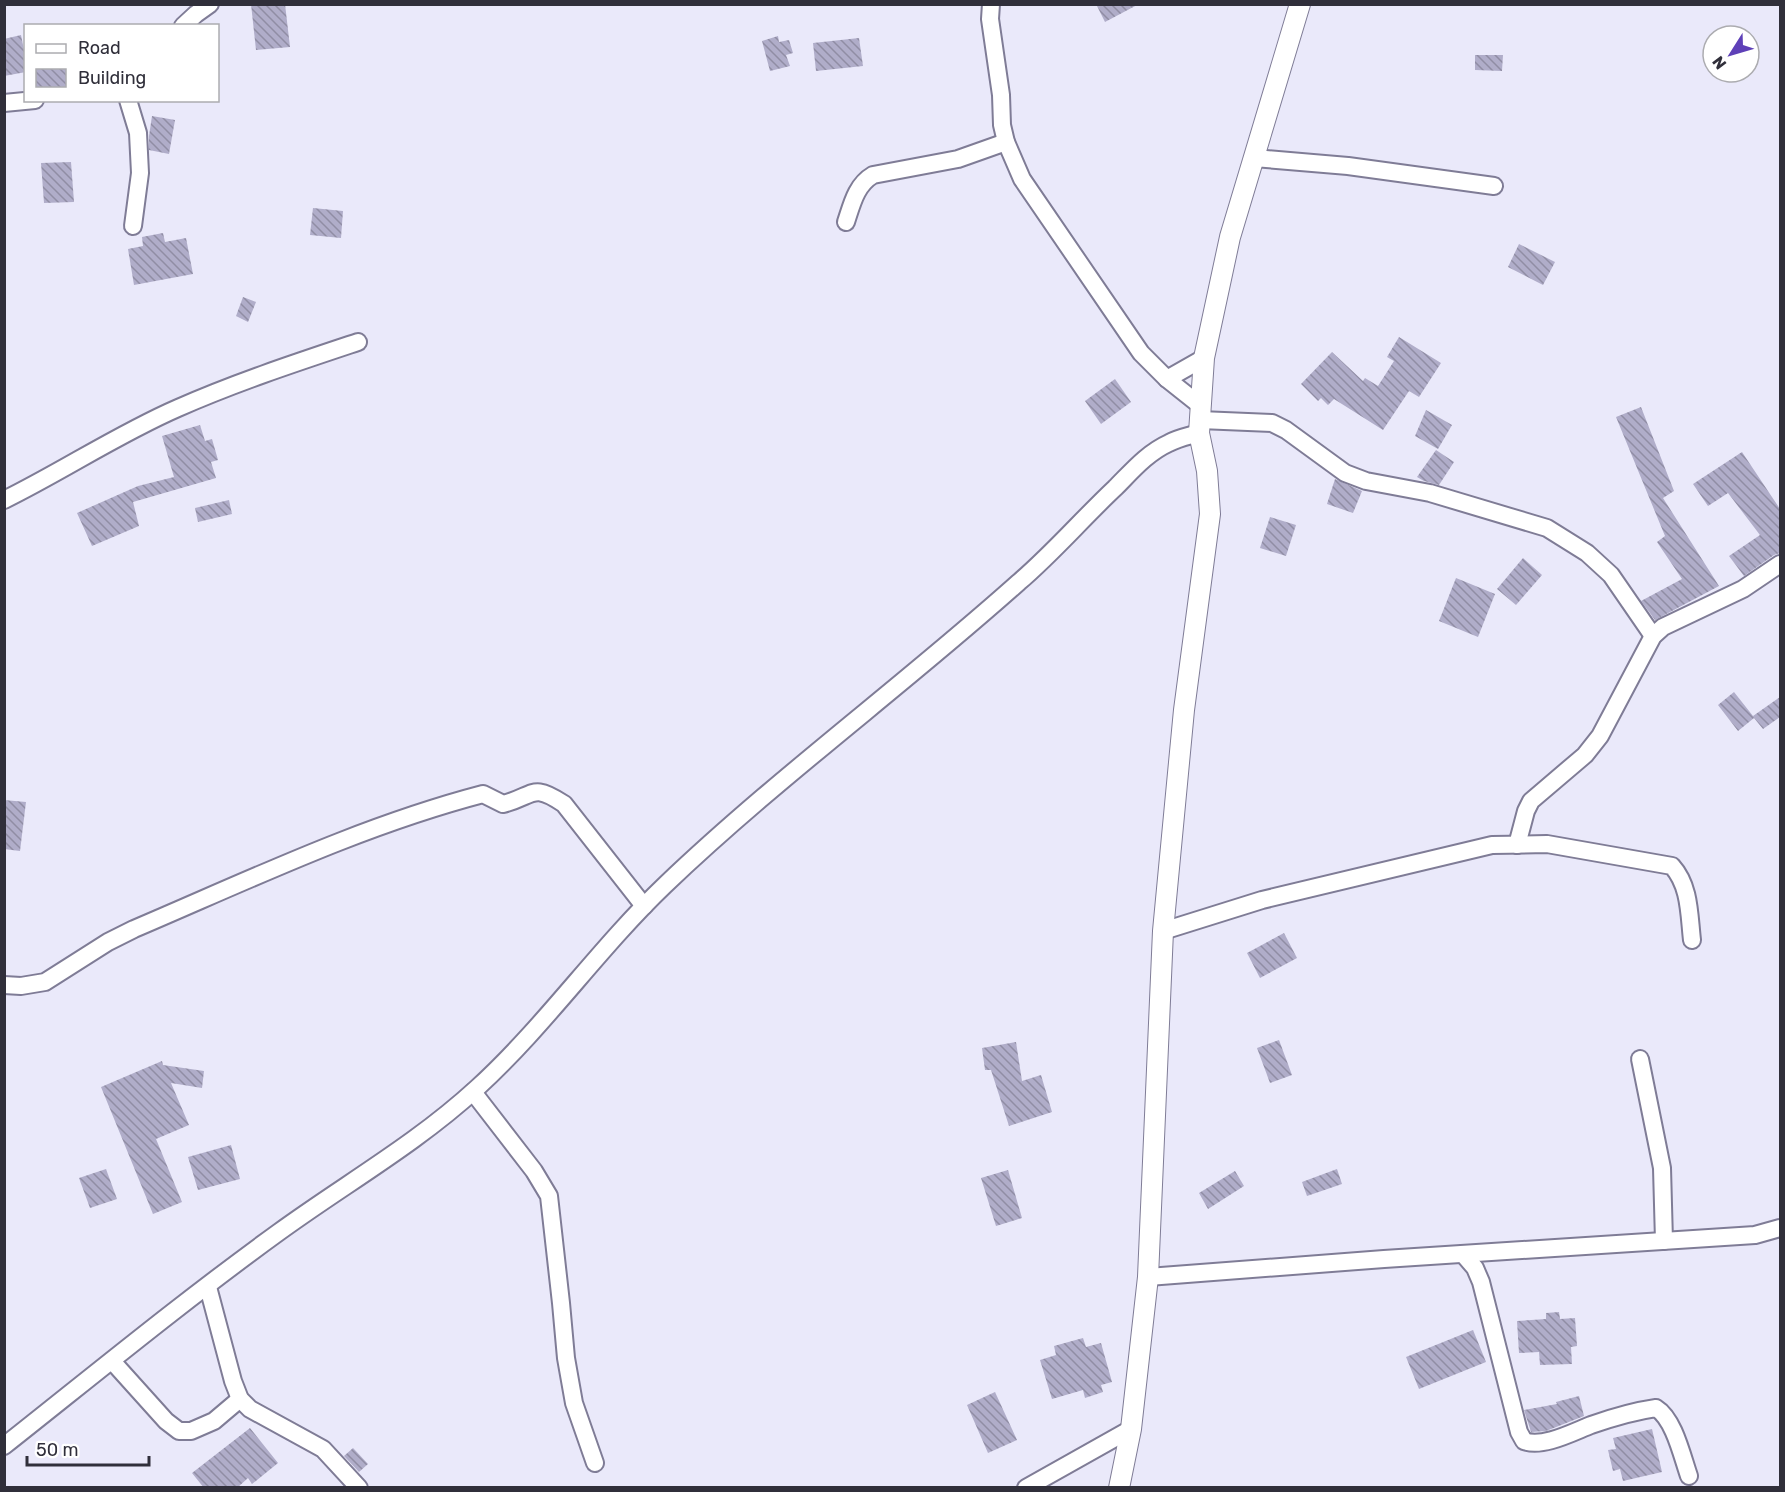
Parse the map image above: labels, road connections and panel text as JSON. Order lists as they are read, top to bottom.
{
  "legend": ["Road", "Building"],
  "scale_bar": "50 m",
  "north": "bottom left"
}
